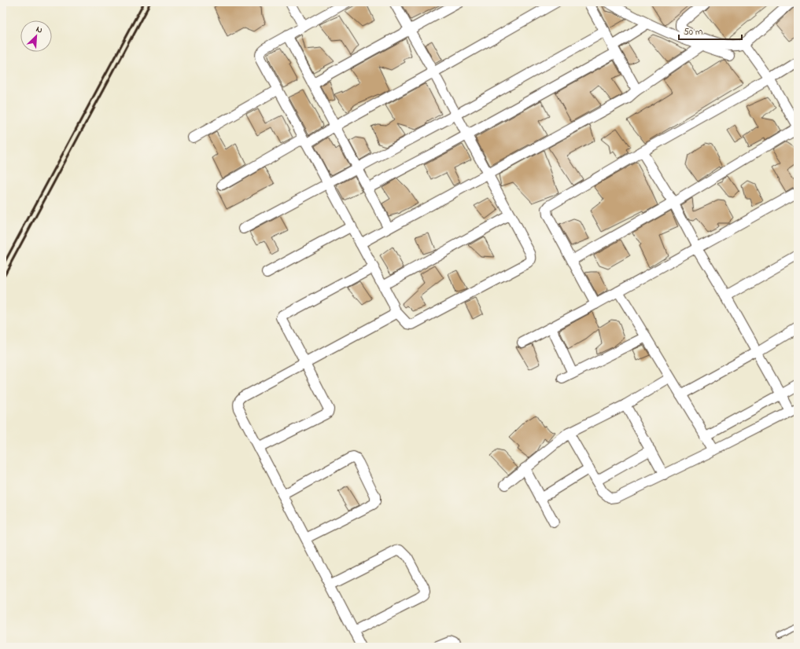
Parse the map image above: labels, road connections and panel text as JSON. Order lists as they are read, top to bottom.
{
  "scale_bar": "50 m",
  "north": "top right"
}
